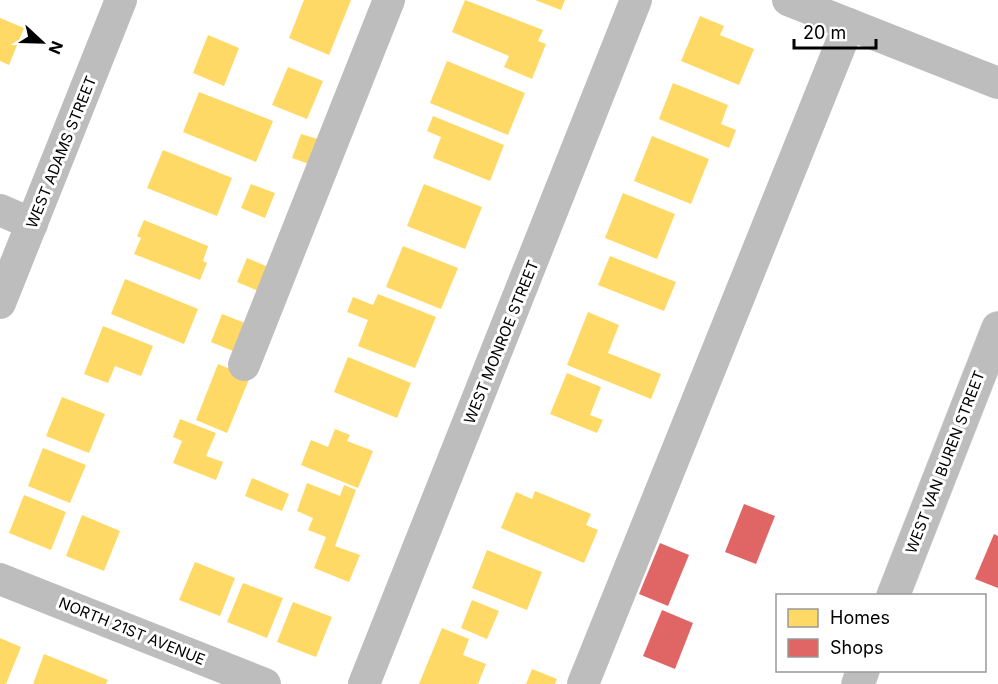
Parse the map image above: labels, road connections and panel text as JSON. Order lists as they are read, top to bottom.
{
  "streets": {
    "main road": ["WEST VAN BUREN STREET"],
    "street": ["WEST ADAMS STREET", "WEST MONROE STREET", "NORTH 21ST AVENUE"]
  },
  "legend": ["Homes", "Shops"],
  "scale_bar": "20 m",
  "north": "right"
}
